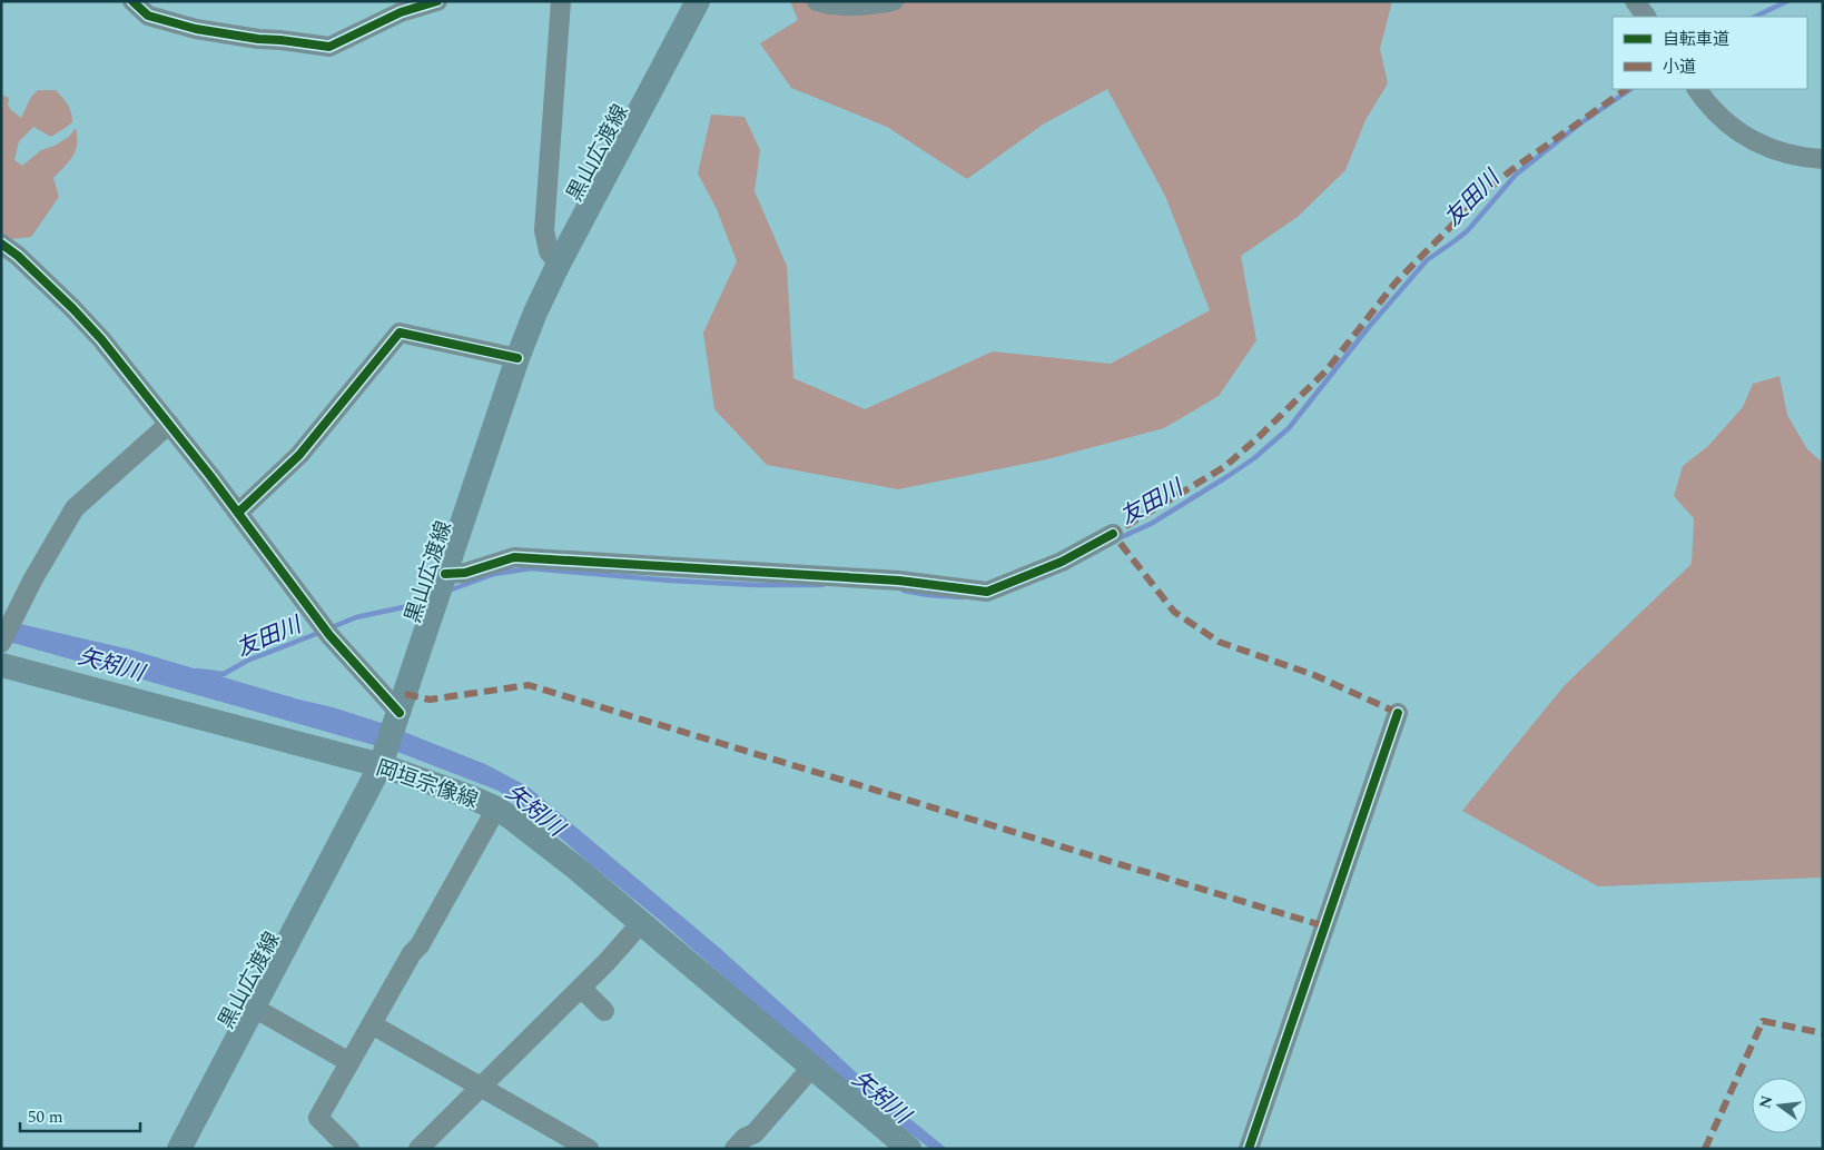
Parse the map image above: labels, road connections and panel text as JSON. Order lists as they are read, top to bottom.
{
  "streets": {
    "main road": ["黒山広渡線", "岡垣宗像線"]
  },
  "crossings": [
    ["黒山広渡線", "岡垣宗像線"]
  ],
  "water": ["友田川", "矢矧川"],
  "legend": ["自転車道", "小道"],
  "scale_bar": "50 m",
  "north": "left"
}
